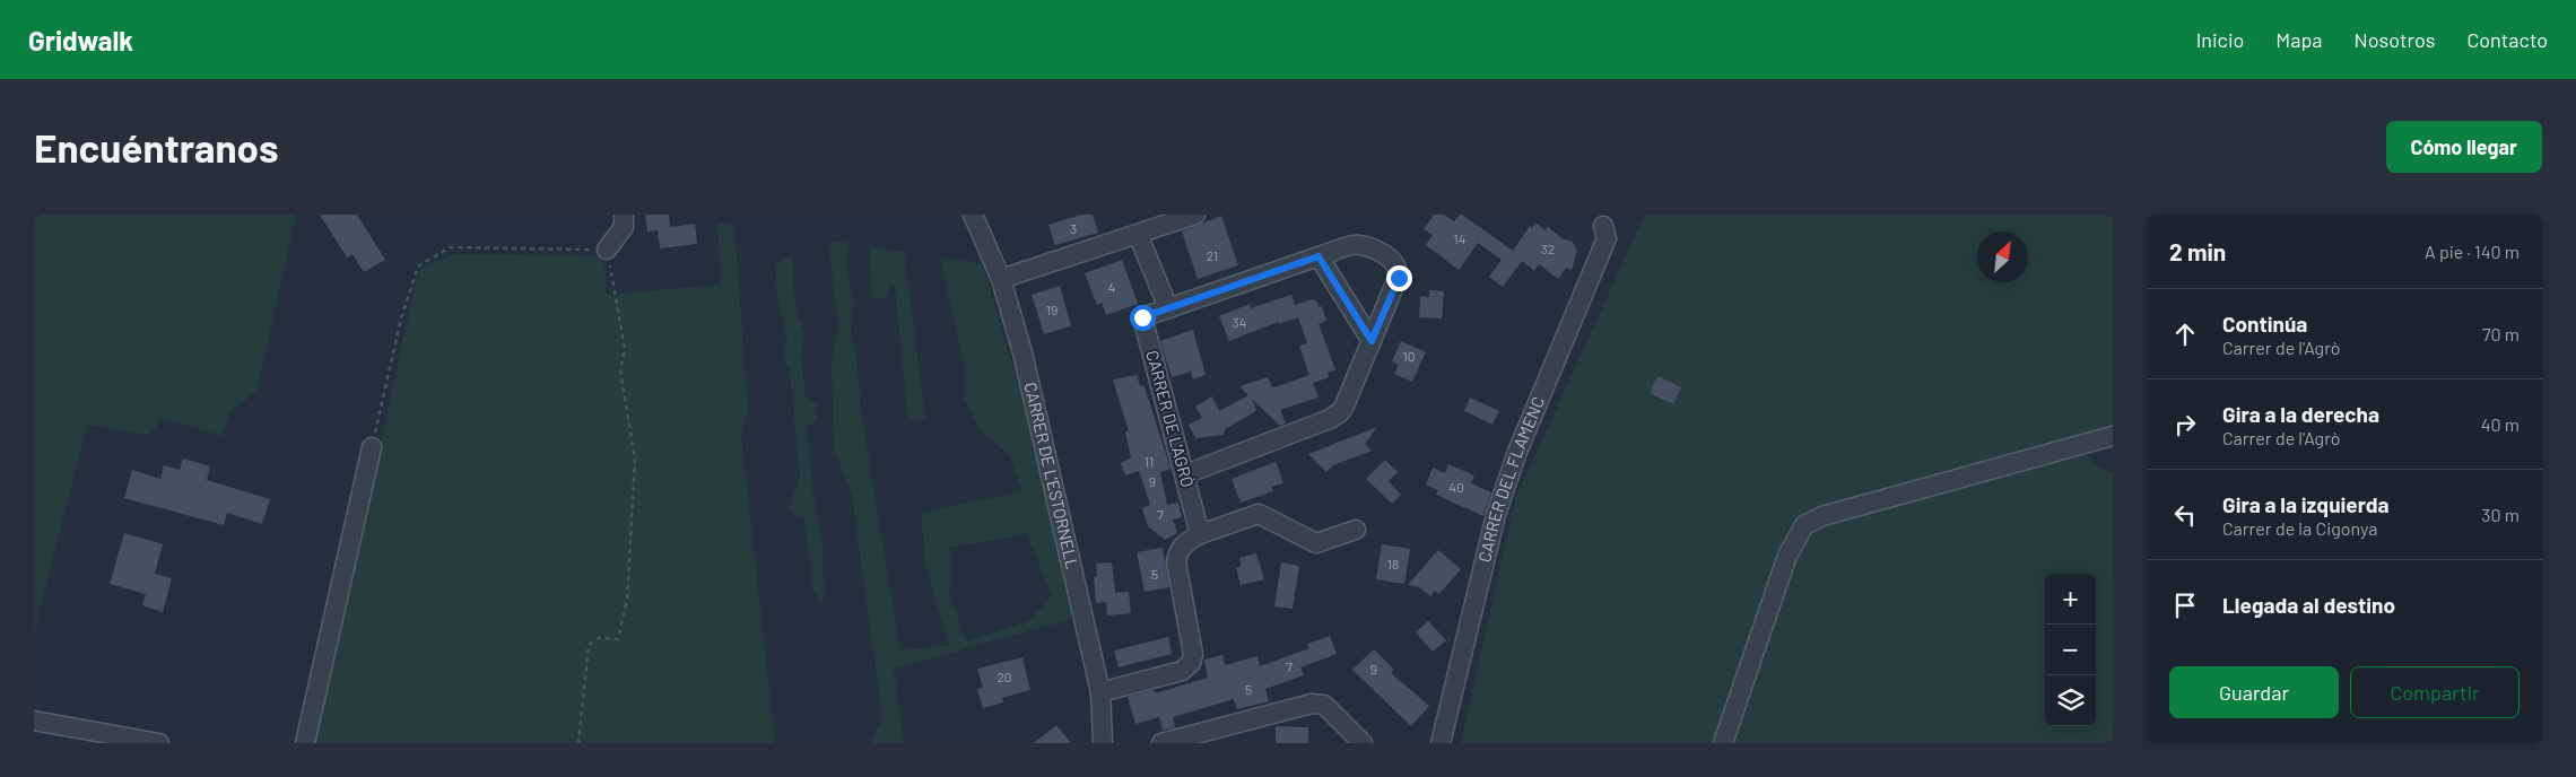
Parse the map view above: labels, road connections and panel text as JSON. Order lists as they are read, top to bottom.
{
  "streets": {
    "street": ["CARRER DE L'AGRÒ", "CARRER DE L'ESTORNELL", "CARRER DEL FLAMENC"]
  },
  "house_numbers": [
    "3",
    "14",
    "32",
    "21",
    "4",
    "19",
    "34",
    "10",
    "11",
    "9",
    "40",
    "7",
    "18",
    "5",
    "7",
    "9",
    "20",
    "5"
  ],
  "north": "top right",
  "page": {
    "header": "Gridwalk",
    "nav": [
      "Inicio",
      "Mapa",
      "Nosotros",
      "Contacto"
    ],
    "buttons": [
      "Cómo llegar",
      ["Guardar", "Compartir"]
    ],
    "title": "Encuéntranos",
    "heading": ["2 min", "A pie · 140 m"],
    "list": [
      ["Continúa", "Carrer de l'Agrò", "70 m"],
      ["Gira a la derecha", "Carrer de l'Agrò", "40 m"],
      ["Gira a la izquierda", "Carrer de la Cigonya", "30 m"],
      "Llegada al destino"
    ],
    "map_buttons": ["+", "−"]
  }
}
